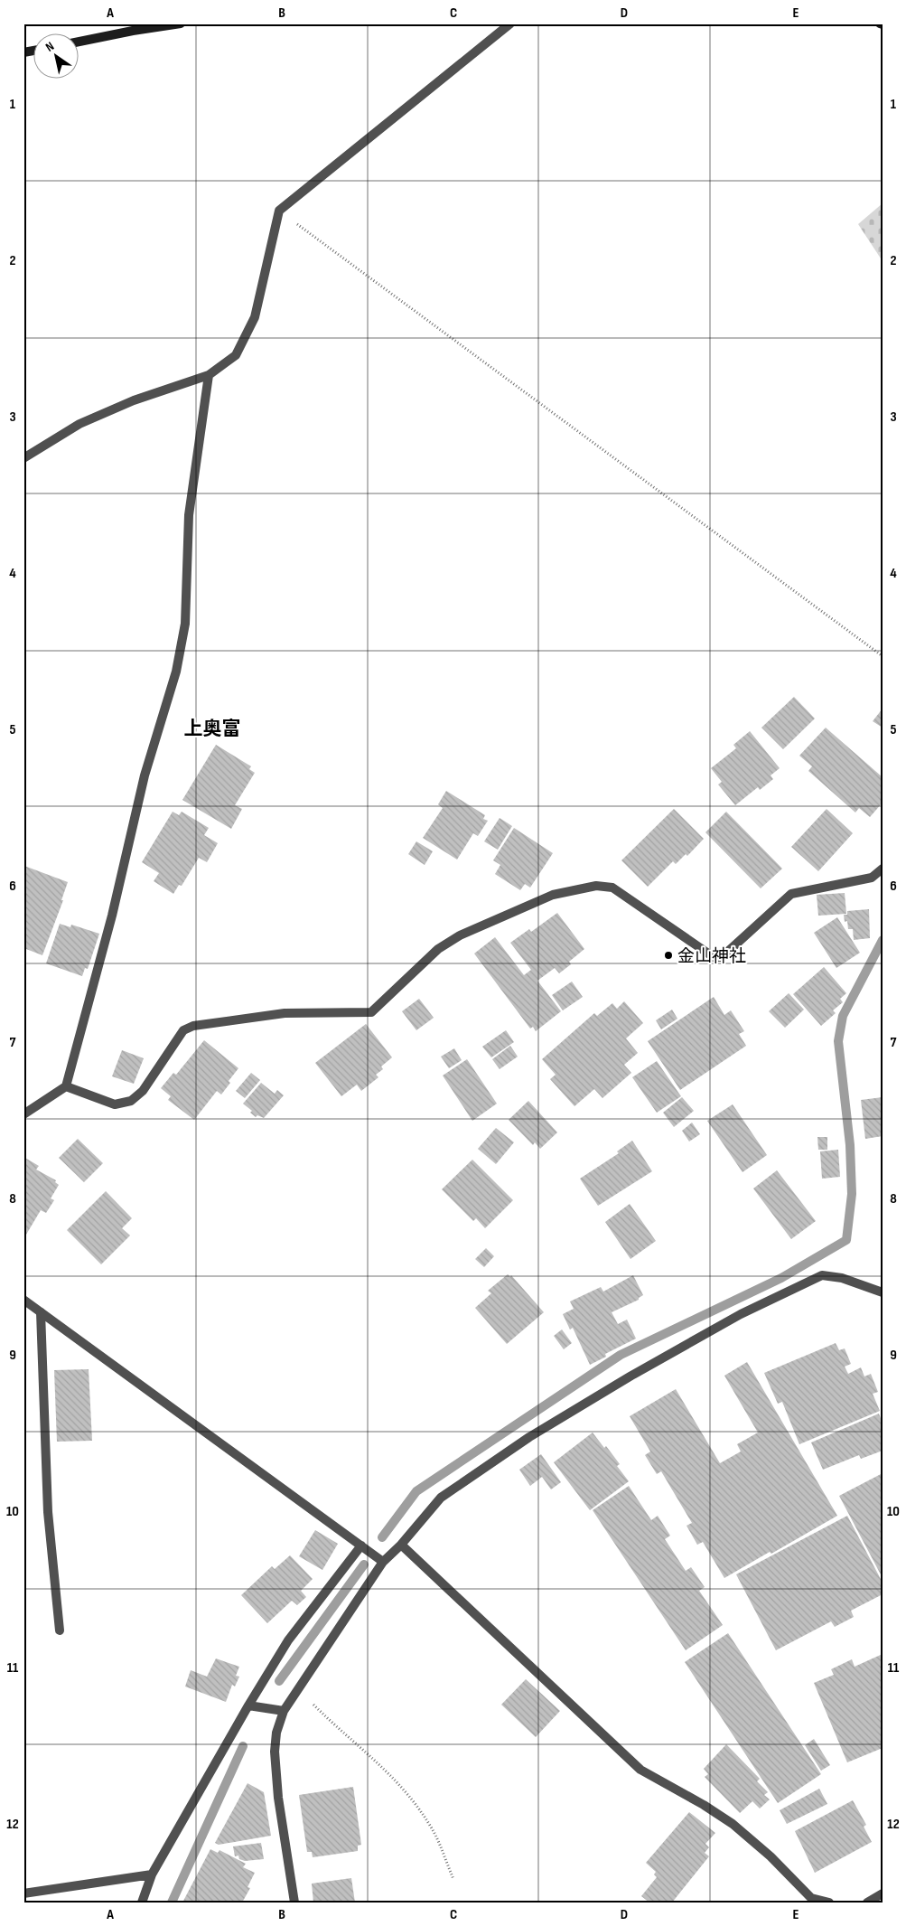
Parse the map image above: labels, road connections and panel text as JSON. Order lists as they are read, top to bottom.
{
  "districts": ["上奥富"],
  "places": ["金山神社"],
  "north": "top left",
  "grid": {
    "columns": [
      "A",
      "B",
      "C",
      "D",
      "E"
    ],
    "rows": [
      "1",
      "2",
      "3",
      "4",
      "5",
      "6",
      "7",
      "8",
      "9",
      "10",
      "11",
      "12"
    ]
  }
}
